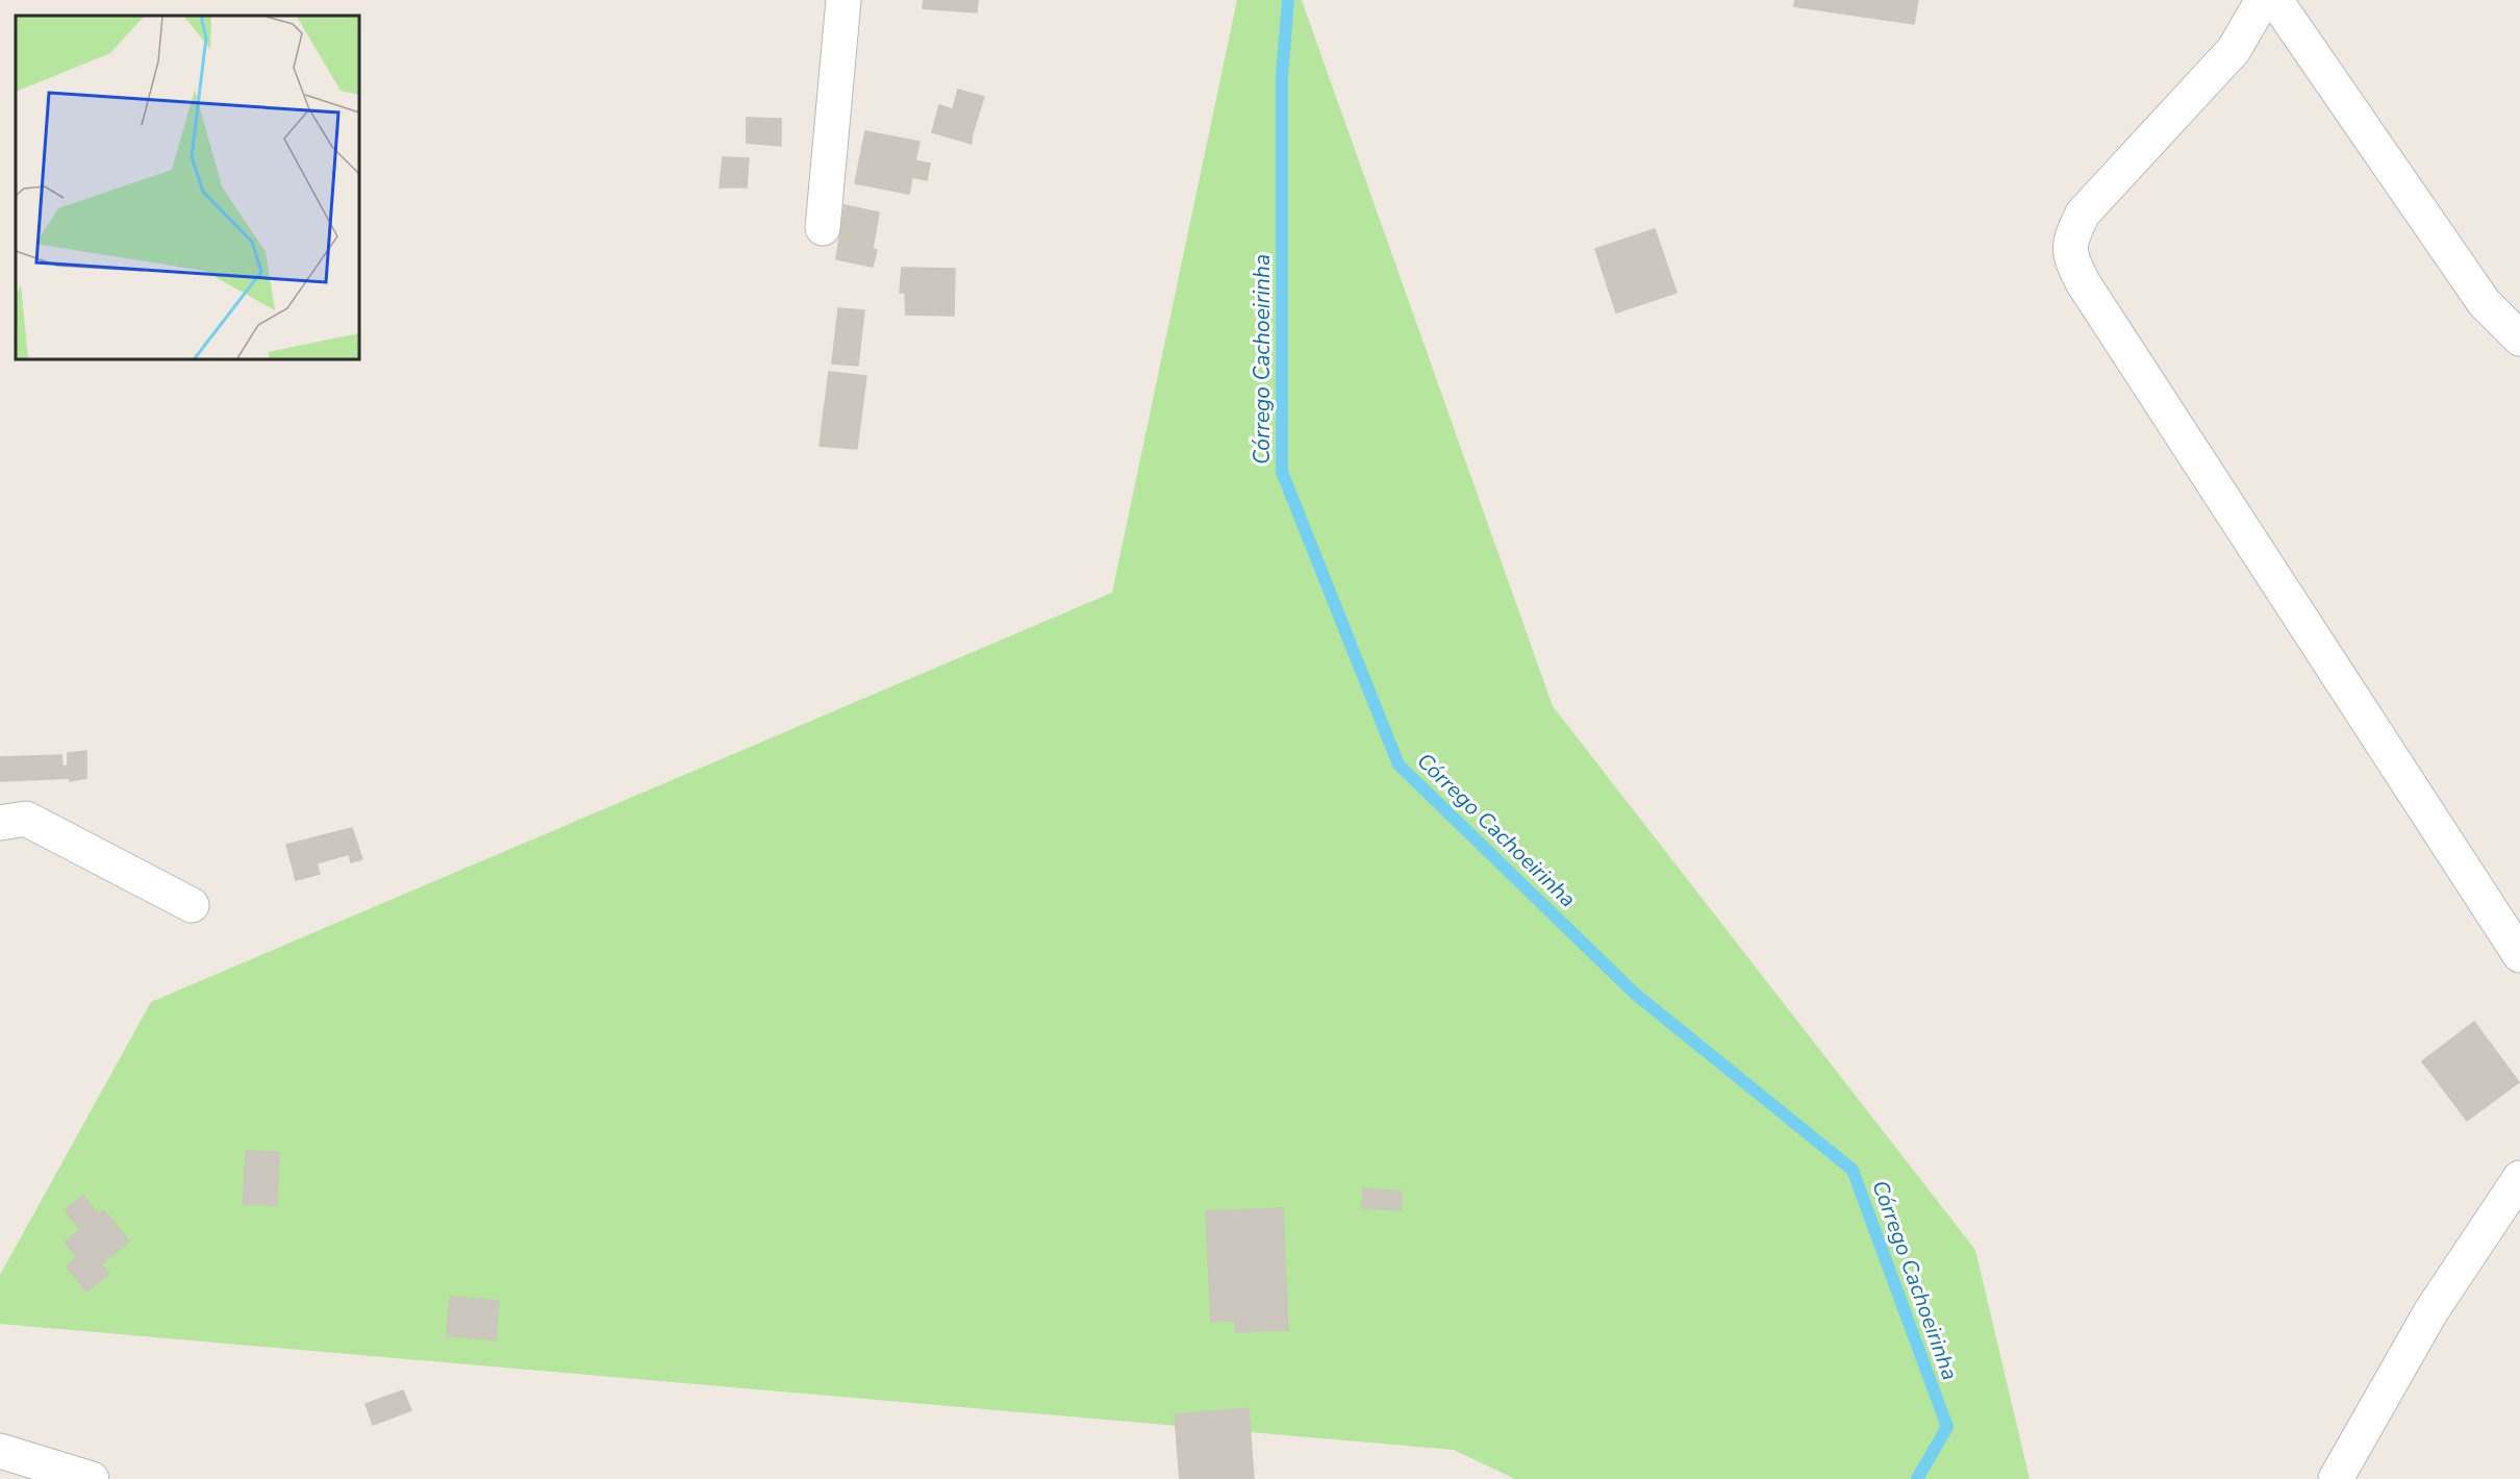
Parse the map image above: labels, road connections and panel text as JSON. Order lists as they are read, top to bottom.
{
  "water": ["Córrego Cachoeirinha"]
}
